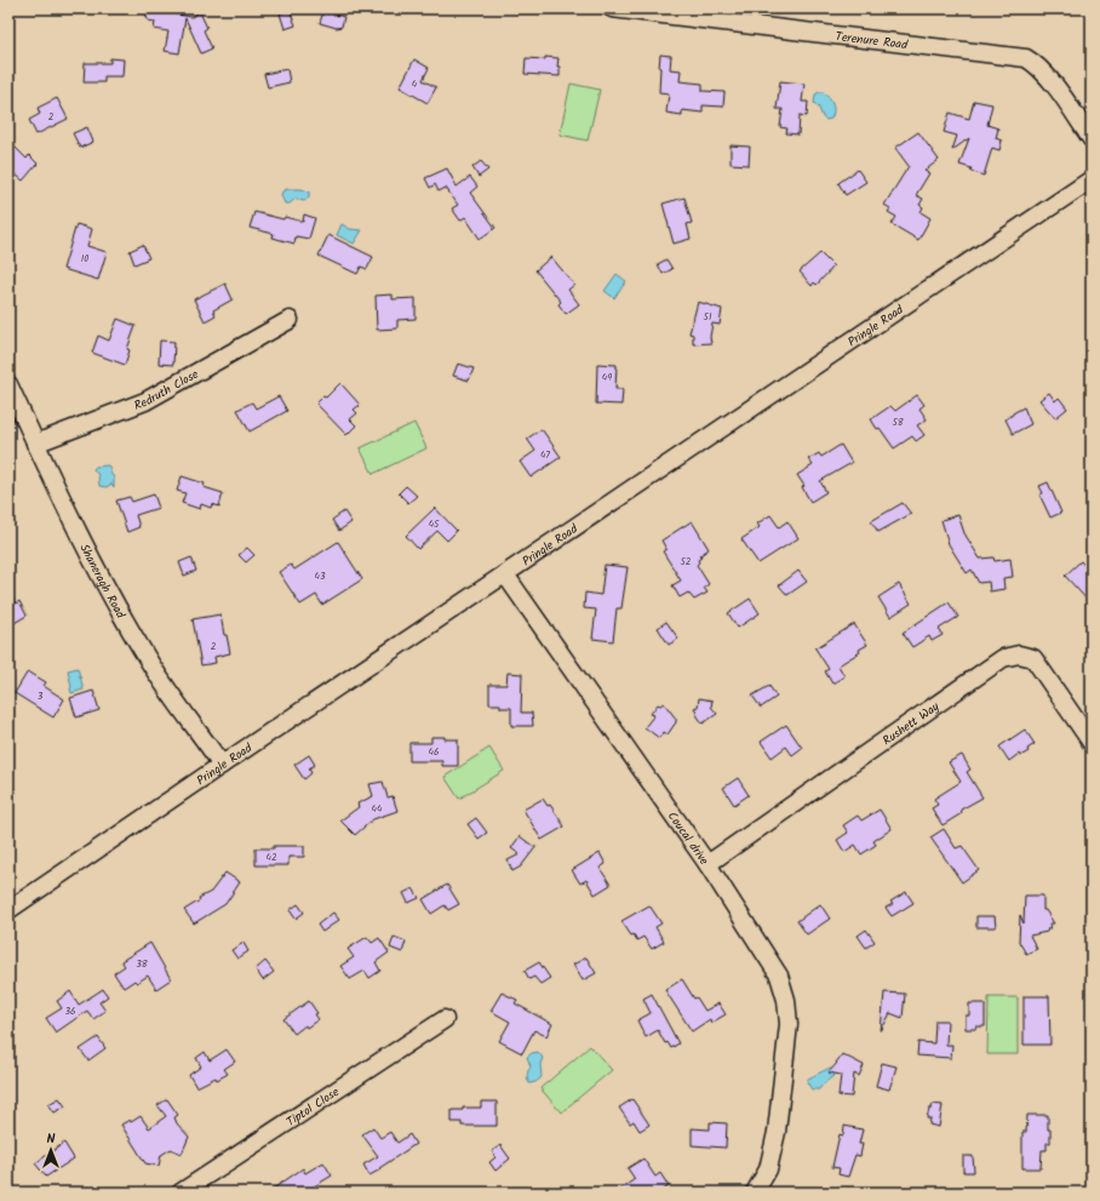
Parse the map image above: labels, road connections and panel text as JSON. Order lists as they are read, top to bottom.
{
  "streets": {
    "street": [
      "Terenure Road",
      "Pringle Road",
      "Redruth Close",
      "Shaneragh Road",
      "Rushett Way",
      "Coucal drive",
      "Tiptol Close"
    ]
  },
  "crossings": [
    ["Pringle Road", "Shaneragh Road"],
    ["Pringle Road", "Coucal drive"],
    ["Redruth Close", "Shaneragh Road"],
    ["Rushett Way", "Coucal drive"]
  ],
  "house_numbers": [
    "4",
    "2",
    "10",
    "51",
    "49",
    "58",
    "47",
    "45",
    "52",
    "43",
    "2",
    "3",
    "46",
    "44",
    "42",
    "38",
    "36"
  ],
  "north": "top"
}
